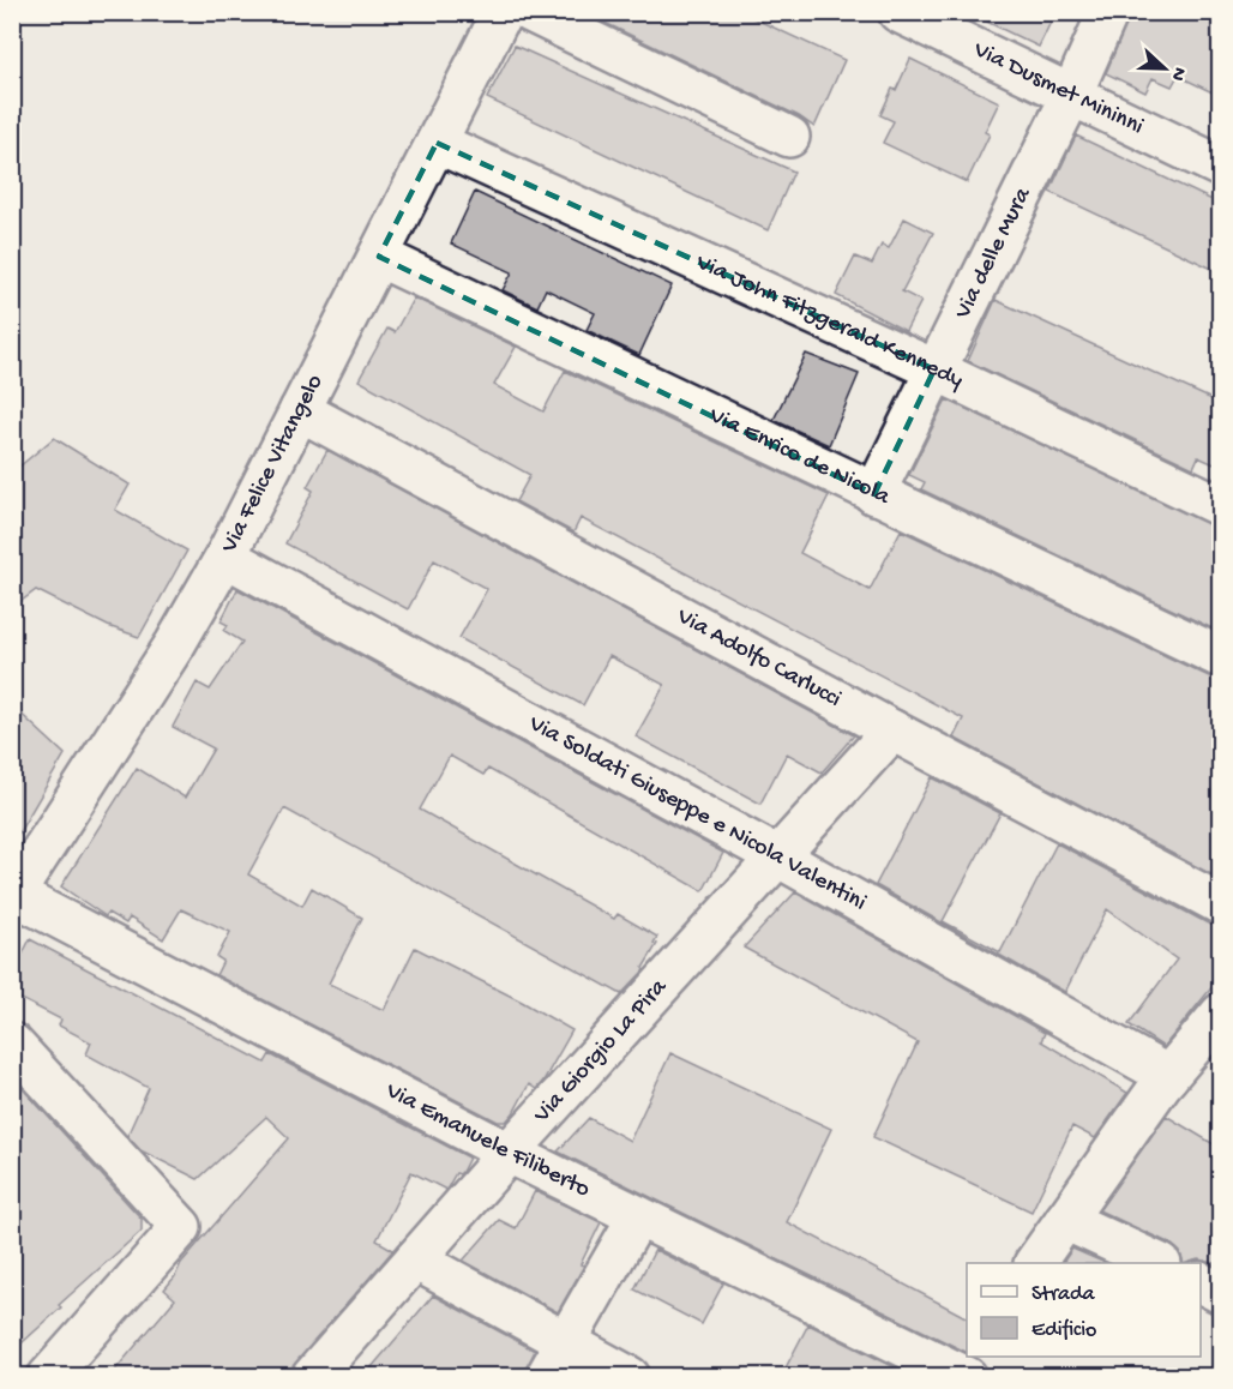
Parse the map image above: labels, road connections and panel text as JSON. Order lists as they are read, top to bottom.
{
  "streets": {
    "street": [
      "Via Dusmet Mininni",
      "Via delle Mura",
      "Via John Fitzgerald Kennedy",
      "Via Enrico de Nicola",
      "Via Felice Vitangelo",
      "Via Adolfo Carlucci",
      "Via Soldati Giuseppe e Nicola Valentini",
      "Via Giorgio La Pira",
      "Via Emanuele Filiberto"
    ]
  },
  "crossings": [
    ["Via Dusmet Mininni", "Via delle Mura"],
    ["Via delle Mura", "Via John Fitzgerald Kennedy"],
    ["Via delle Mura", "Via Enrico de Nicola"],
    ["Via John Fitzgerald Kennedy", "Via Felice Vitangelo"],
    ["Via Enrico de Nicola", "Via Felice Vitangelo"],
    ["Via Felice Vitangelo", "Via Adolfo Carlucci"],
    ["Via Felice Vitangelo", "Via Soldati Giuseppe e Nicola Valentini"],
    ["Via Felice Vitangelo", "Via Emanuele Filiberto"],
    ["Via Adolfo Carlucci", "Via Giorgio La Pira"],
    ["Via Soldati Giuseppe e Nicola Valentini", "Via Giorgio La Pira"],
    ["Via Giorgio La Pira", "Via Emanuele Filiberto"]
  ],
  "legend": ["Strada", "Edificio"],
  "north": "right"
}
